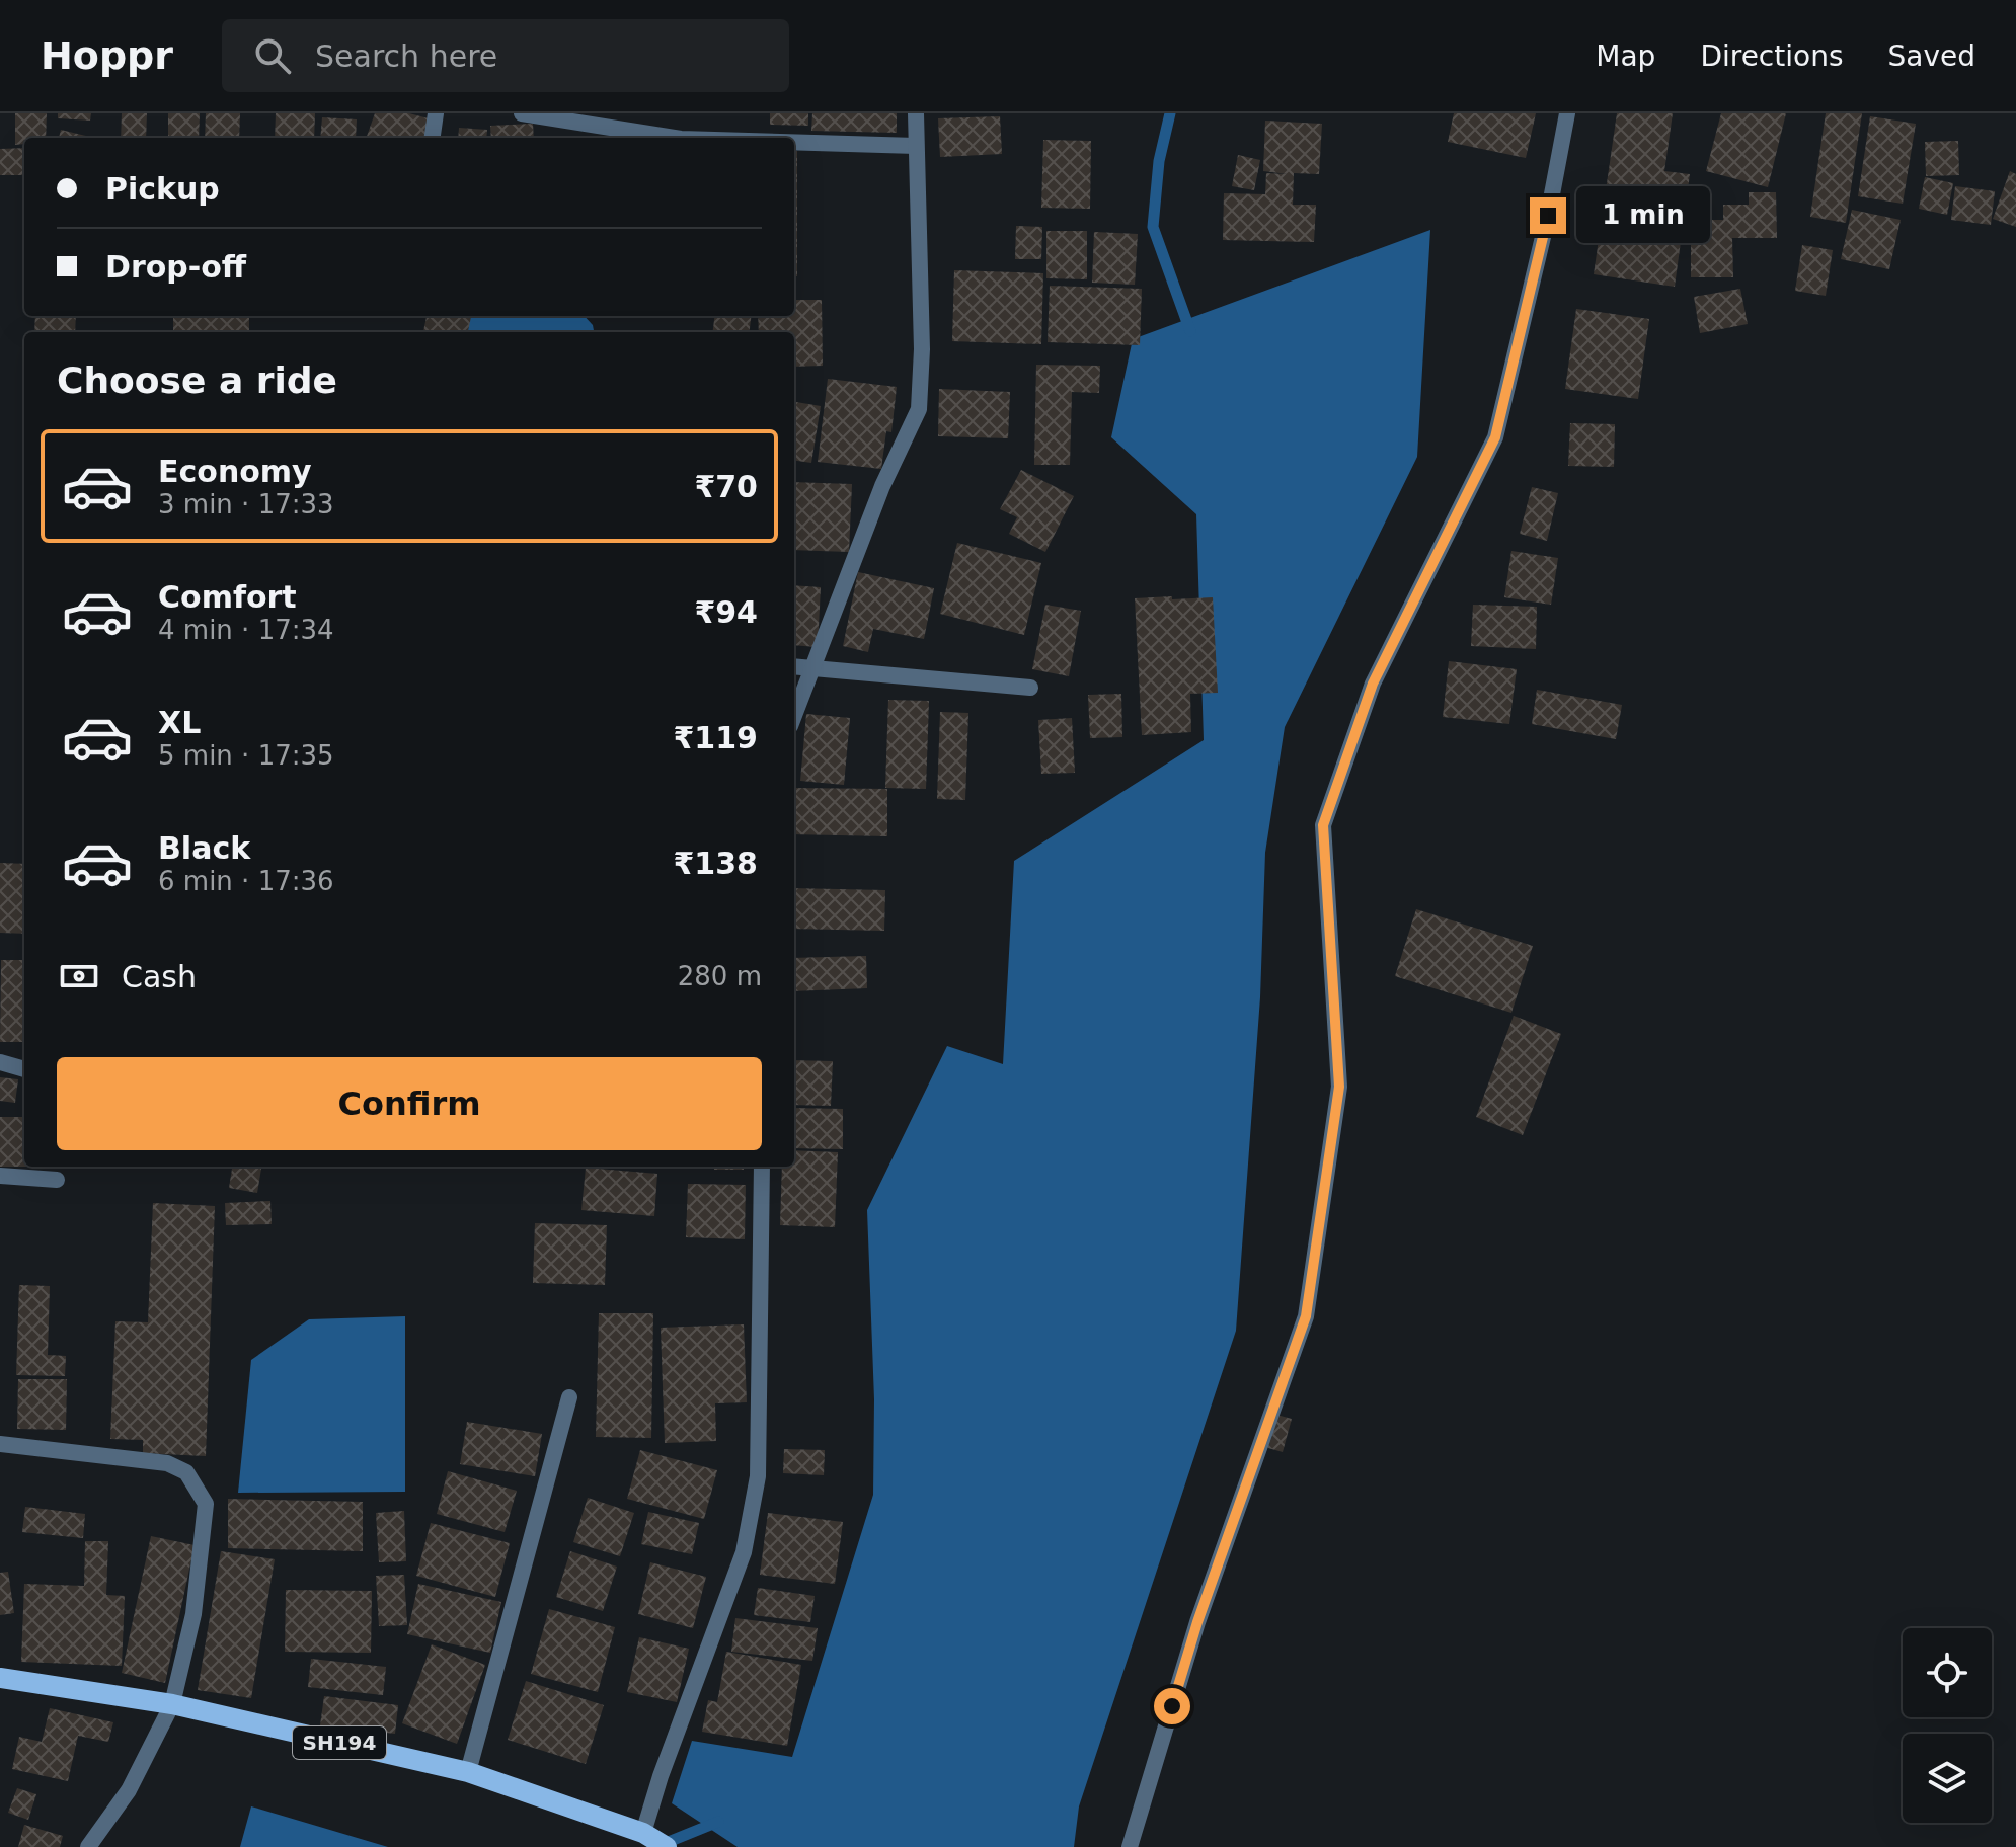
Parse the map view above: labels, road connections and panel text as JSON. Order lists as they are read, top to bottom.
{
  "streets": {
    "main road": ["SH194"]
  },
  "page": {
    "header": "Hoppr",
    "search": "Search here",
    "nav": ["Map", "Directions", "Saved"],
    "banner": ["Pickup", "Drop-off"],
    "bubble": "1 min",
    "heading": "Choose a ride",
    "list": [
      {
        "name": "Economy",
        "note": "3 min · 17:33",
        "value": "₹70"
      },
      {
        "name": "Comfort",
        "note": "4 min · 17:34",
        "value": "₹94"
      },
      {
        "name": "XL",
        "note": "5 min · 17:35",
        "value": "₹119"
      },
      {
        "name": "Black",
        "note": "6 min · 17:36",
        "value": "₹138"
      }
    ],
    "pay": ["Cash", "280 m"],
    "buttons": "Confirm"
  }
}
